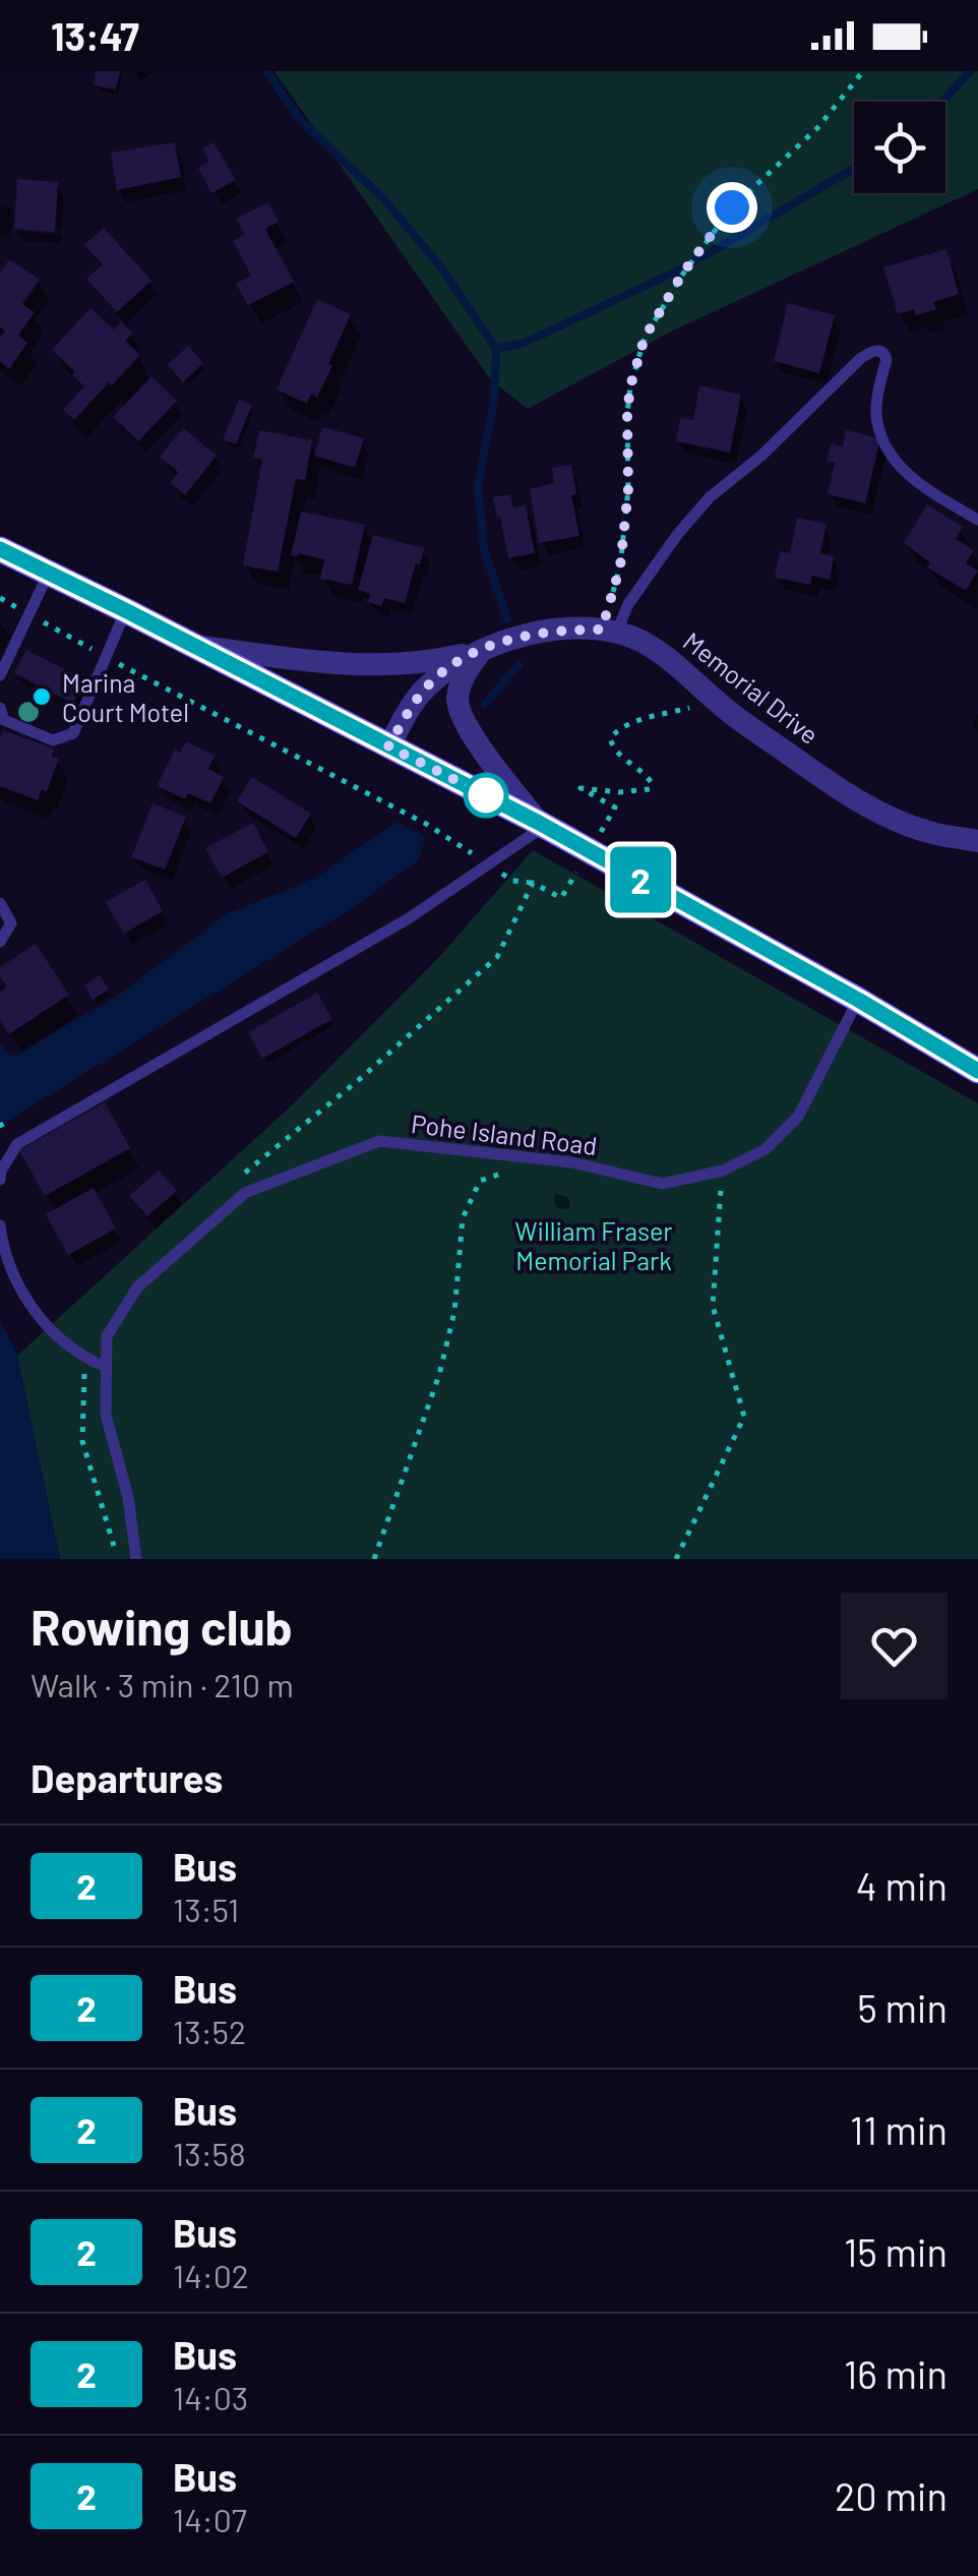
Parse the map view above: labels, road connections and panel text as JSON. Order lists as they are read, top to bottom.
{
  "streets": {
    "street": ["Memorial Drive"],
    "lane": ["Pohe Island Road"]
  },
  "parks": ["William Fraser Memorial Park"],
  "places": ["Marina Court Motel"],
  "lines": ["bus line 2"],
  "page": {
    "status": "13:47",
    "on_map": "2",
    "heading": [
      ["Rowing club", "Walk · 3 min · 210 m"],
      "Departures"
    ],
    "list": [
      {
        "mark": "2",
        "name": "Bus",
        "note": "13:51",
        "value": "4 min"
      },
      {
        "mark": "2",
        "name": "Bus",
        "note": "13:52",
        "value": "5 min"
      },
      {
        "mark": "2",
        "name": "Bus",
        "note": "13:58",
        "value": "11 min"
      },
      {
        "mark": "2",
        "name": "Bus",
        "note": "14:02",
        "value": "15 min"
      },
      {
        "mark": "2",
        "name": "Bus",
        "note": "14:03",
        "value": "16 min"
      },
      {
        "mark": "2",
        "name": "Bus",
        "note": "14:07",
        "value": "20 min"
      }
    ]
  }
}
